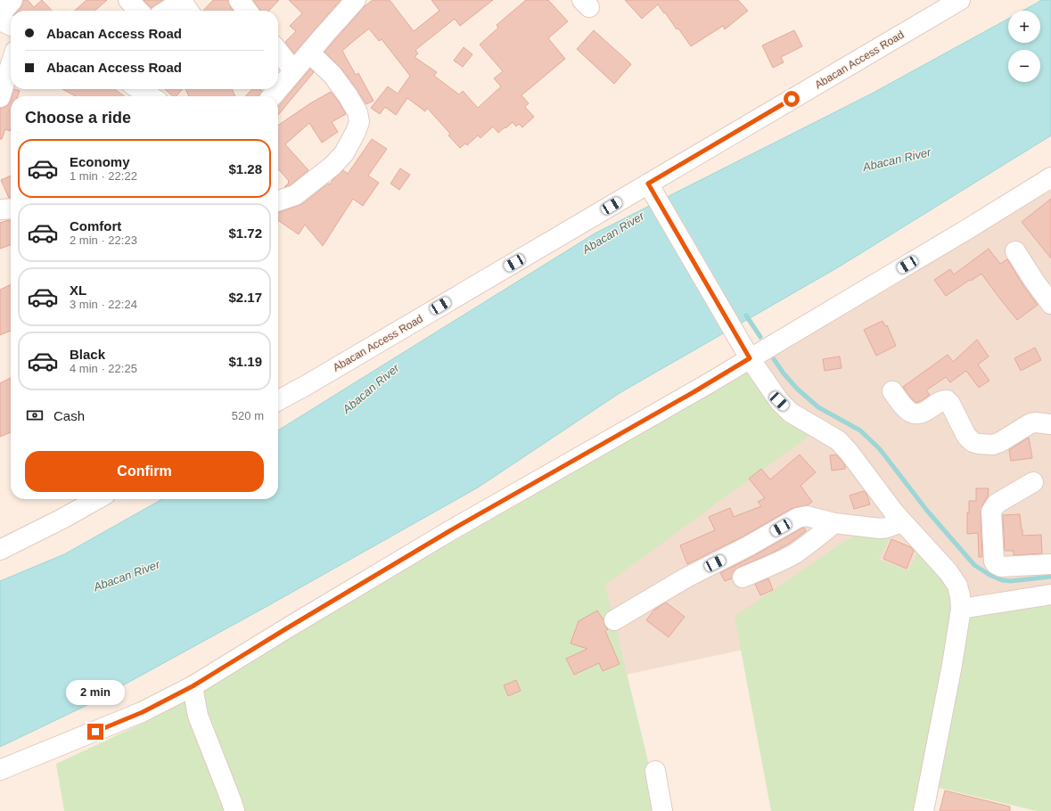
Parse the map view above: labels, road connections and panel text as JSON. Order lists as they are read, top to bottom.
{
  "streets": {
    "street": ["Abacan Access Road"]
  },
  "water": ["Abacan River"],
  "page": {
    "map_buttons": ["+", "−"],
    "banner": ["Abacan Access Road", "Abacan Access Road"],
    "heading": "Choose a ride",
    "list": [
      {
        "name": "Economy",
        "note": "1 min · 22:22",
        "value": "$1.28"
      },
      {
        "name": "Comfort",
        "note": "2 min · 22:23",
        "value": "$1.72"
      },
      {
        "name": "XL",
        "note": "3 min · 22:24",
        "value": "$2.17"
      },
      {
        "name": "Black",
        "note": "4 min · 22:25",
        "value": "$1.19"
      }
    ],
    "pay": ["Cash", "520 m"],
    "buttons": "Confirm",
    "bubble": "2 min"
  }
}
